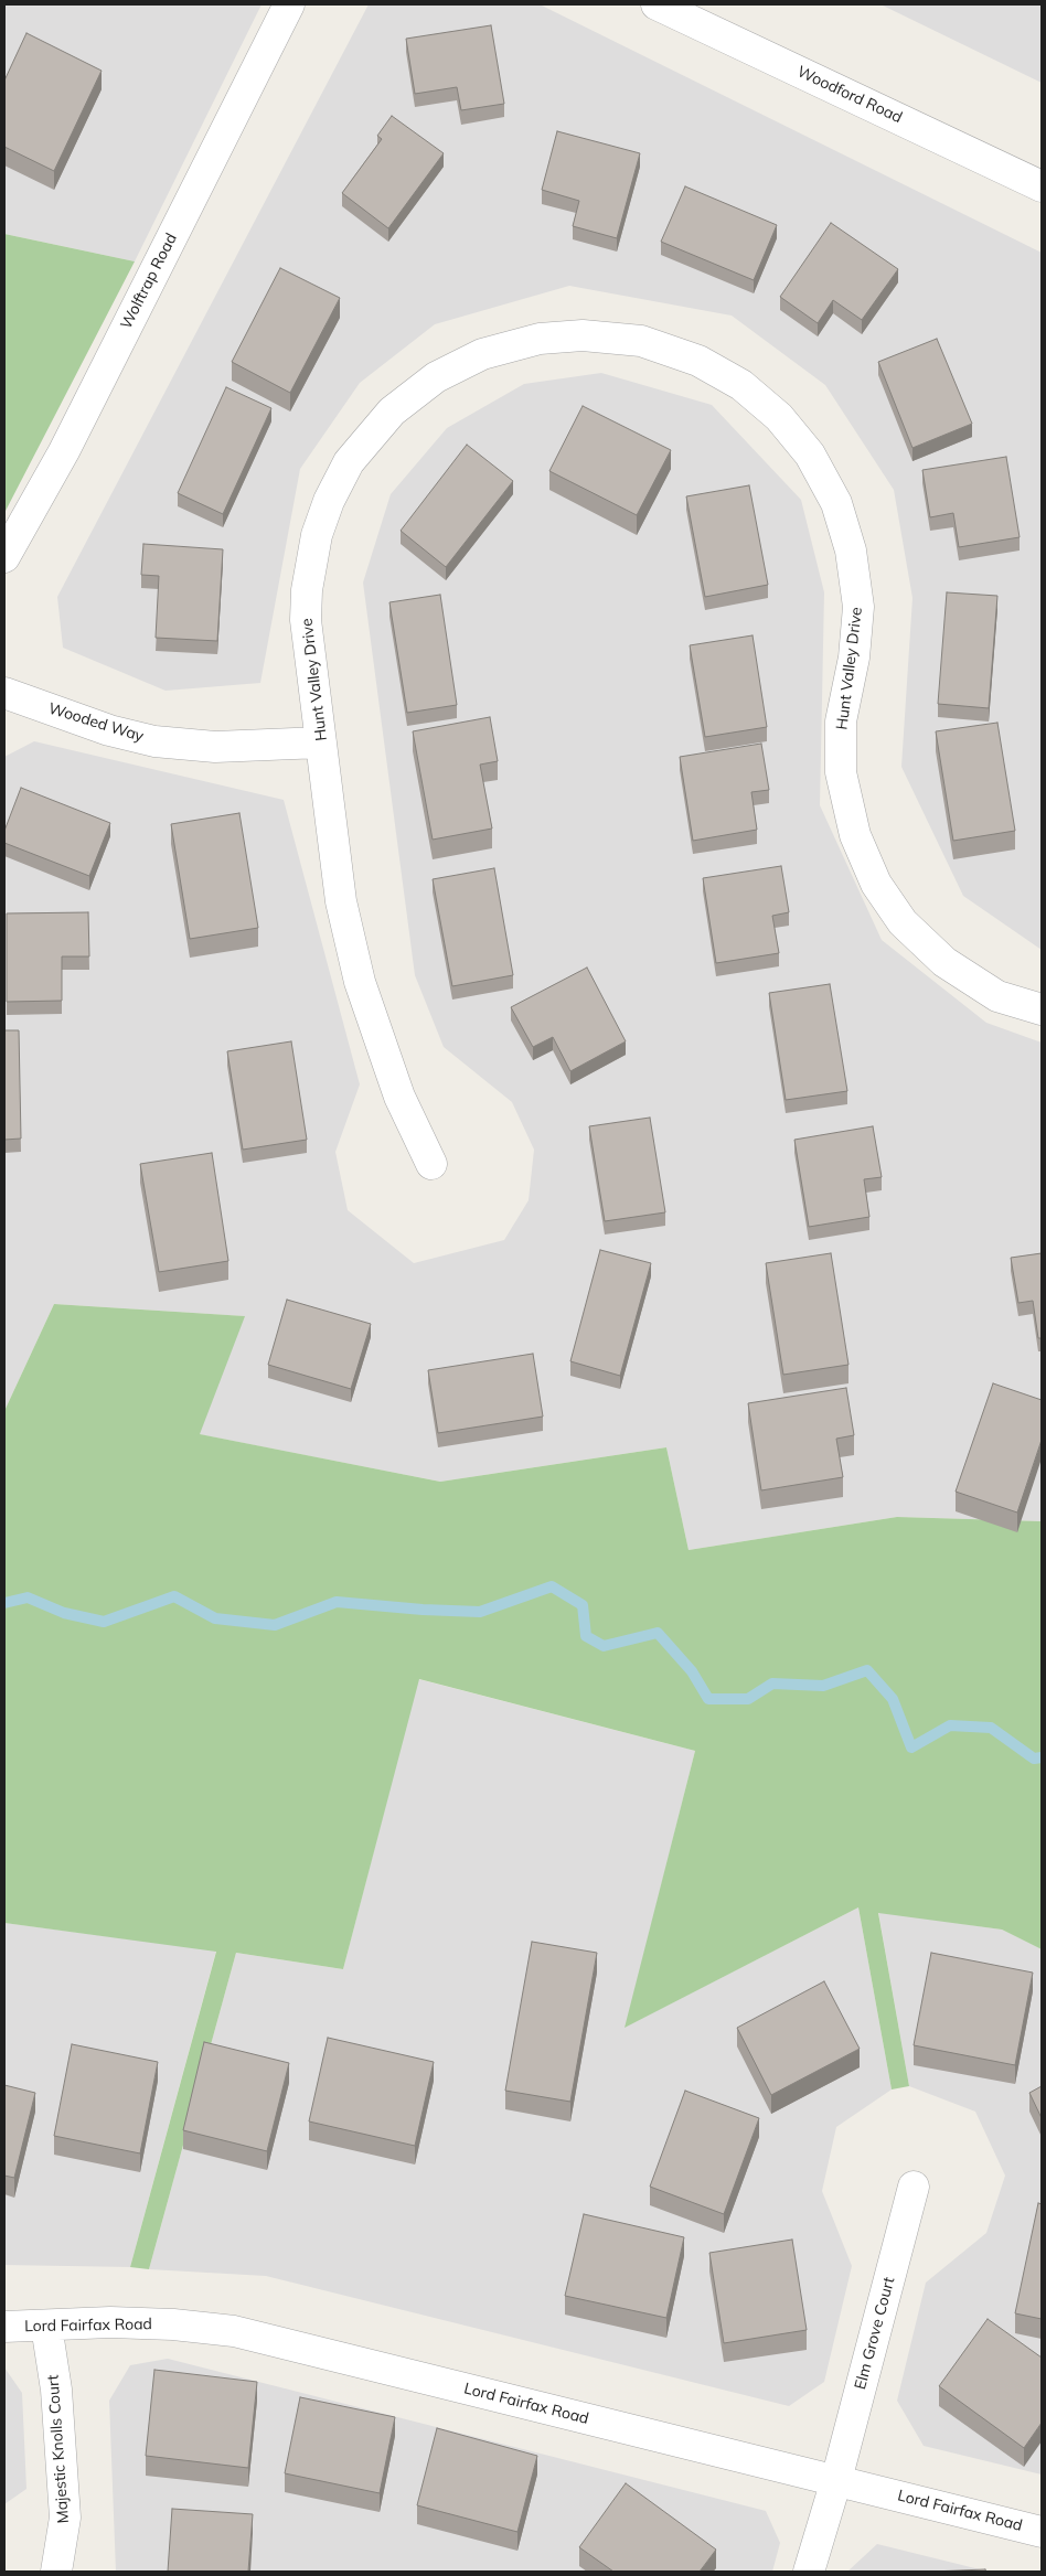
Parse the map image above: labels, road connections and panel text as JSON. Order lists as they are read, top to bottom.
{
  "streets": {
    "street": [
      "Woodford Road",
      "Wolftrap Road",
      "Hunt Valley Drive",
      "Wooded Way",
      "Lord Fairfax Road",
      "Elm Grove Court",
      "Majestic Knolls Court"
    ]
  },
  "crossings": [
    ["Hunt Valley Drive", "Wooded Way"],
    ["Lord Fairfax Road", "Elm Grove Court"],
    ["Lord Fairfax Road", "Majestic Knolls Court"]
  ]
}
